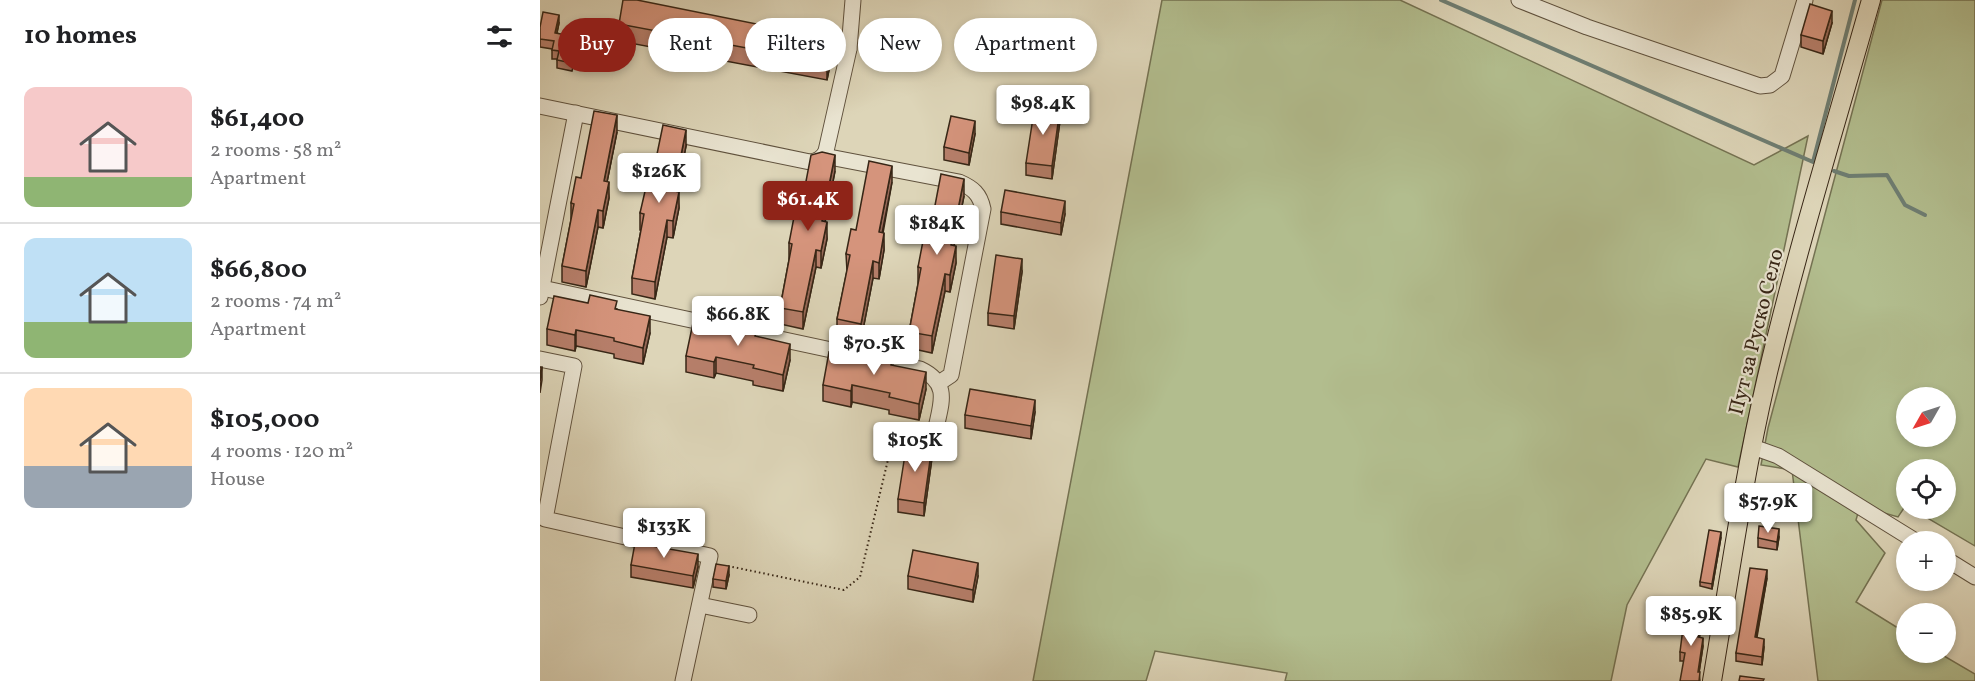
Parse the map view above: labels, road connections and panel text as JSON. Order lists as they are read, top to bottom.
{
  "streets": {
    "main road": ["Пут за Руско Село"]
  },
  "north": "bottom left",
  "page": {
    "heading": "10 homes",
    "chip": [
      "Buy",
      "Rent",
      "Filters",
      "New",
      "Apartment"
    ],
    "list": [
      {
        "name": "$61,400",
        "note": "2 rooms · 58 m² · Apartment"
      },
      {
        "name": "$66,800",
        "note": "2 rooms · 74 m² · Apartment"
      },
      {
        "name": "$105,000",
        "note": "4 rooms · 120 m² · House"
      }
    ],
    "price": [
      "$98.4K",
      "$126K",
      "$61.4K",
      "$184K",
      "$66.8K",
      "$70.5K",
      "$105K",
      "$57.9K",
      "$133K",
      "$85.9K"
    ],
    "map_buttons": ["+", "−"]
  }
}
